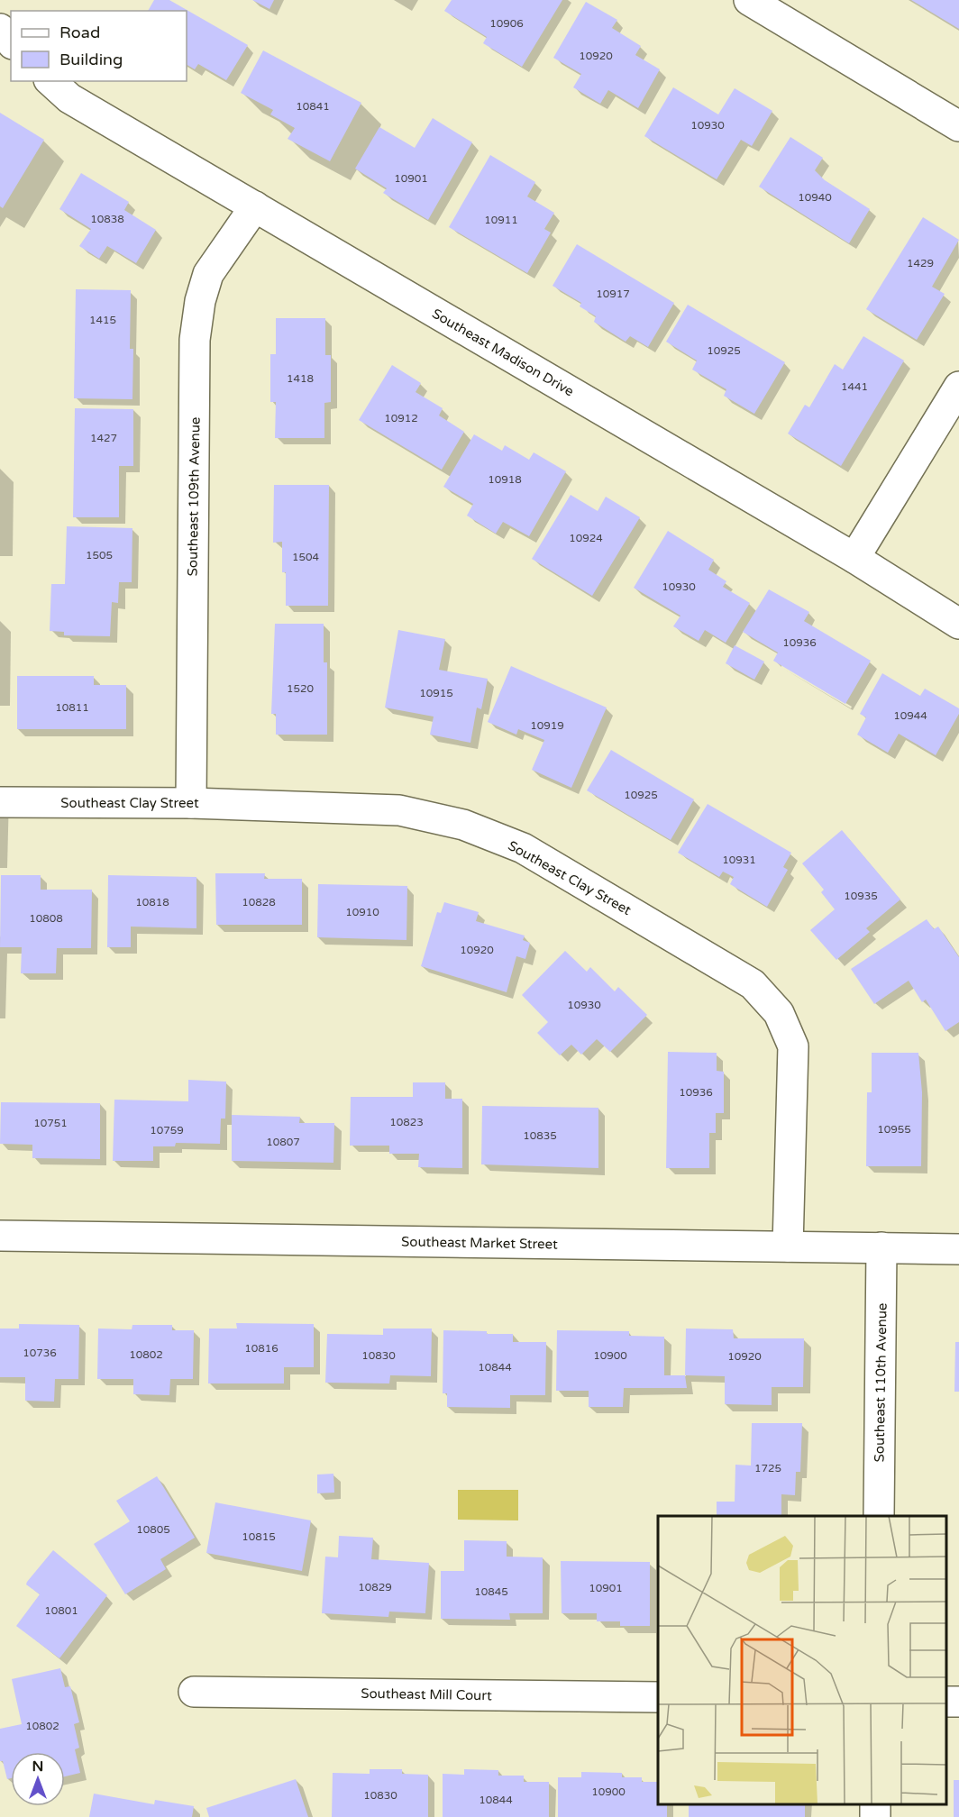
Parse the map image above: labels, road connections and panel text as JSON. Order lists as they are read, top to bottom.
{
  "streets": {
    "street": [
      "Southeast Madison Drive",
      "Southeast 109th Avenue",
      "Southeast Clay Street",
      "Southeast Market Street",
      "Southeast 110th Avenue",
      "Southeast Mill Court"
    ]
  },
  "crossings": [
    ["Southeast Madison Drive", "Southeast 109th Avenue"],
    ["Southeast 109th Avenue", "Southeast Clay Street"],
    ["Southeast Clay Street", "Southeast Market Street"],
    ["Southeast Market Street", "Southeast 110th Avenue"]
  ],
  "house_numbers": [
    "10906",
    "10920",
    "10841",
    "10930",
    "10901",
    "10940",
    "10838",
    "10911",
    "1429",
    "10917",
    "1415",
    "10925",
    "1418",
    "1441",
    "10912",
    "1427",
    "10918",
    "10924",
    "1505",
    "1504",
    "10930",
    "10936",
    "1520",
    "10915",
    "10811",
    "10944",
    "10919",
    "10925",
    "10931",
    "10935",
    "10818",
    "10828",
    "10910",
    "10808",
    "10920",
    "10930",
    "10936",
    "10823",
    "10751",
    "10955",
    "10759",
    "10835",
    "10807",
    "10816",
    "10736",
    "10802",
    "10830",
    "10900",
    "10920",
    "10844",
    "1725",
    "10805",
    "10815",
    "10829",
    "10901",
    "10845",
    "10801",
    "10802",
    "10900",
    "10830",
    "10844"
  ],
  "legend": ["Road", "Building"],
  "north": "top"
}
